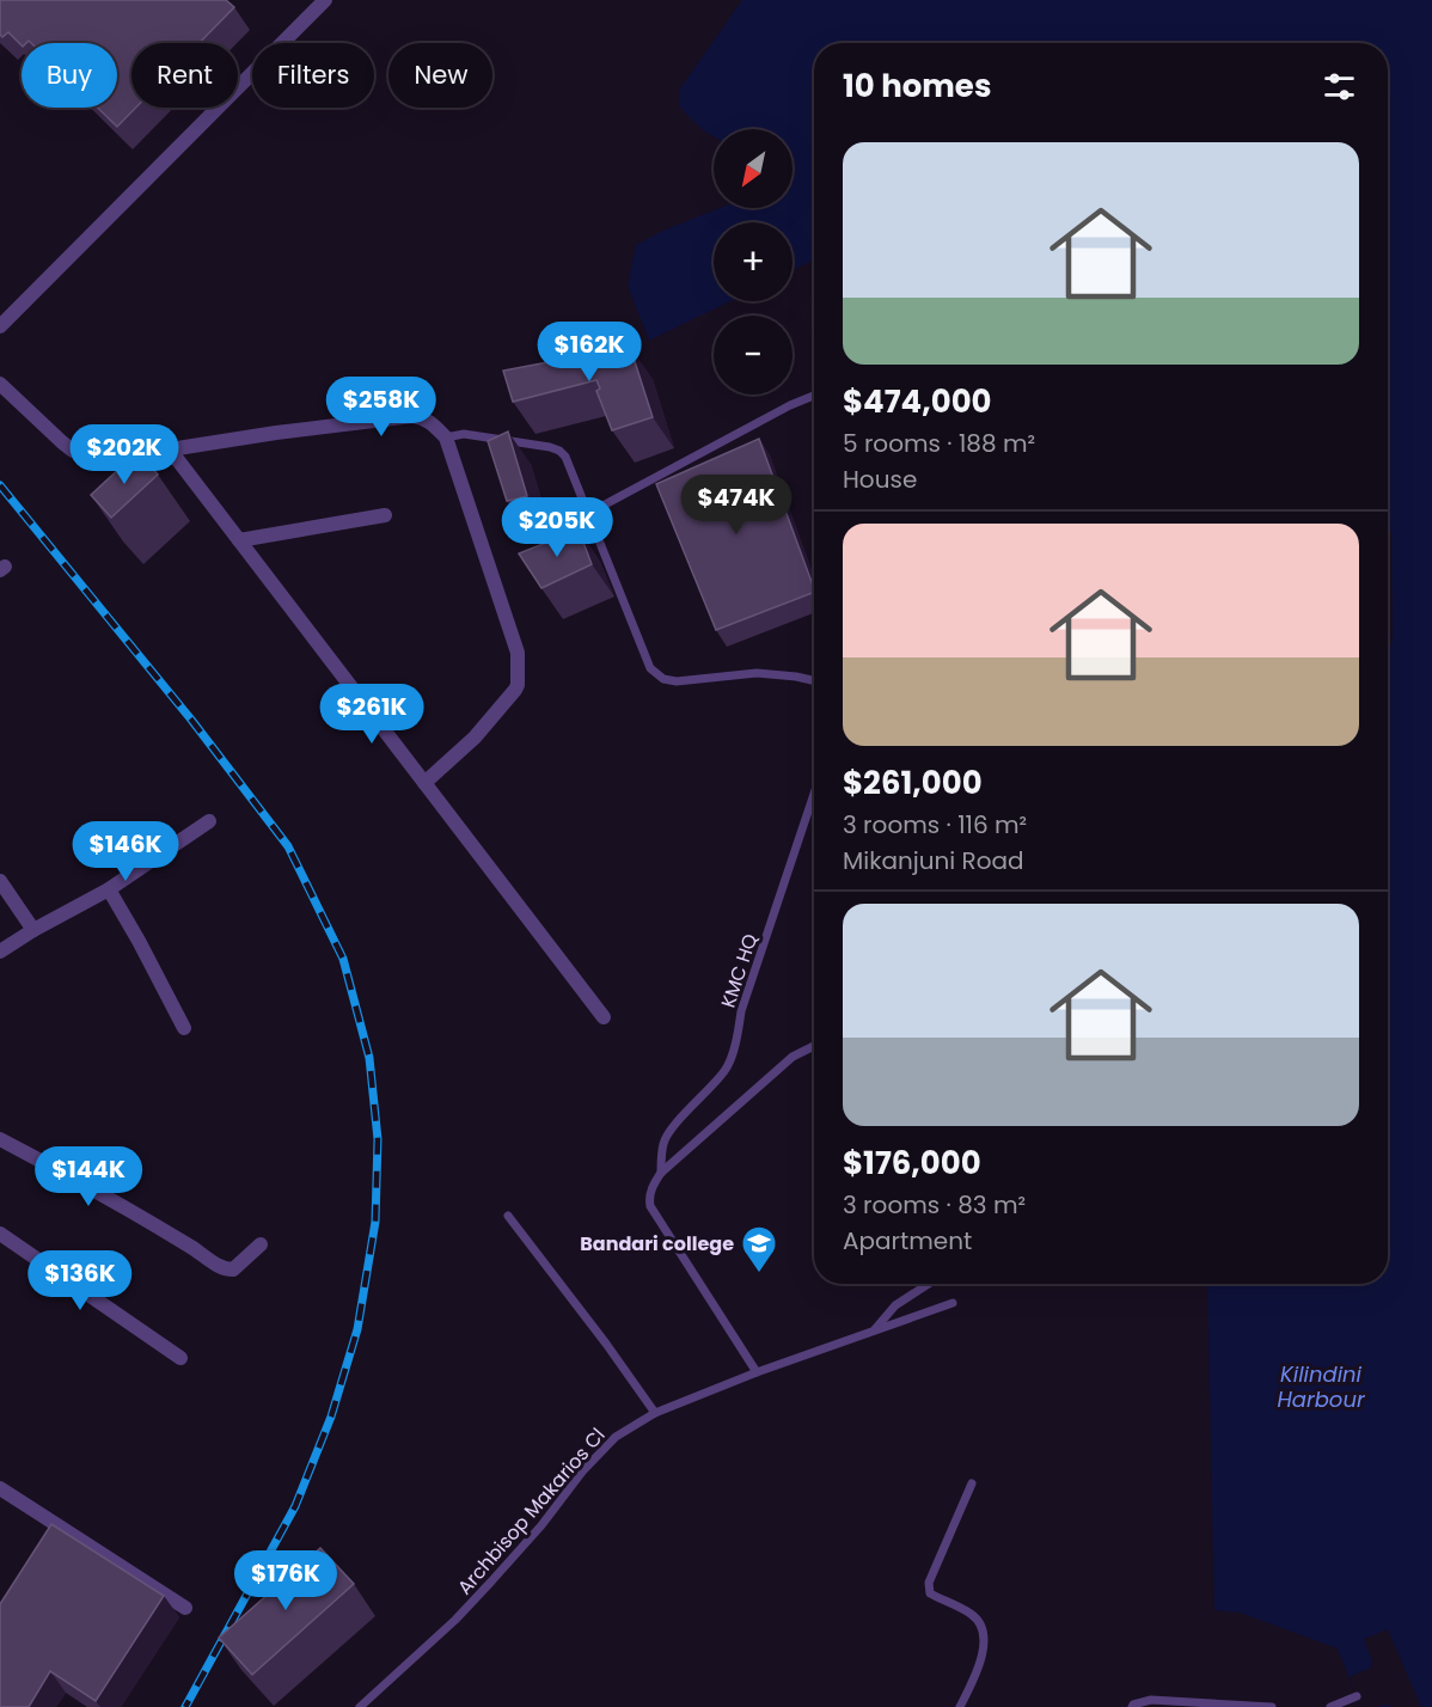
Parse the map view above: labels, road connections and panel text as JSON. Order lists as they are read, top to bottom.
{
  "streets": {
    "lane": ["KMC HQ", "Archbisop Makarios Cl"]
  },
  "crossings": [
    ["KMC HQ", "Archbisop Makarios Cl"]
  ],
  "water": ["Kilindini Harbour"],
  "places": {
    "school or university": ["Bandari college"]
  },
  "north": "bottom left",
  "page": {
    "chip": [
      "Buy",
      "Rent",
      "Filters",
      "New"
    ],
    "heading": "10 homes",
    "map_buttons": ["+", "−"],
    "list": [
      {
        "name": "$474,000",
        "note": "5 rooms · 188 m² · House"
      },
      {
        "name": "$261,000",
        "note": "3 rooms · 116 m² · Mikanjuni Road"
      },
      {
        "name": "$176,000",
        "note": "3 rooms · 83 m² · Apartment"
      }
    ],
    "price": [
      "$162K",
      "$258K",
      "$202K",
      "$474K",
      "$205K",
      "$261K",
      "$146K",
      "$144K",
      "$136K",
      "$176K"
    ]
  }
}
